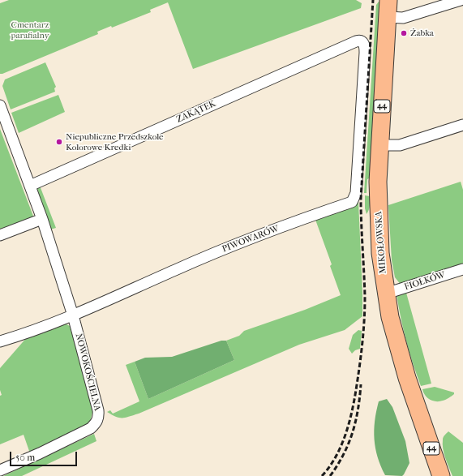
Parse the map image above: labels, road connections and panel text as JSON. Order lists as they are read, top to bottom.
{
  "streets": {
    "main road": ["44", "MIKOŁOWSKA"],
    "street": [
      "ZAKĄTEK",
      "PIWOWARÓW",
      "FIOŁKÓW",
      "NOWOKOŚCIELNA"
    ]
  },
  "crossings": [
    ["ZAKĄTEK", "PIWOWARÓW"],
    ["ZAKĄTEK", "NOWOKOŚCIELNA"],
    ["PIWOWARÓW", "NOWOKOŚCIELNA"],
    ["MIKOŁOWSKA", "FIOŁKÓW"]
  ],
  "parks": ["Cmentarz parafialny"],
  "places": ["Żabka", "Niepubliczne Przedszkole Kolorowe Kredki"],
  "scale_bar": "50 m"
}
